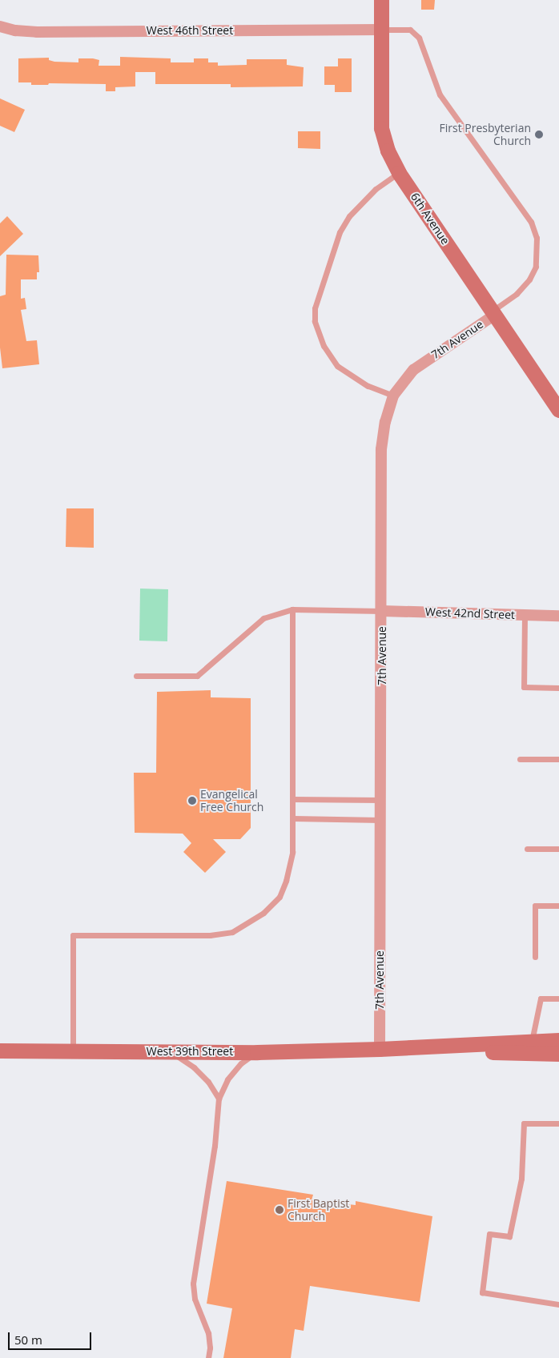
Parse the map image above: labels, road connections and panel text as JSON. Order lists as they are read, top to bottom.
{
  "streets": {
    "main road": ["6th Avenue", "West 39th Street"],
    "street": ["West 46th Street", "7th Avenue", "West 42nd Street"]
  },
  "crossings": [
    ["West 46th Street", "6th Avenue"],
    ["6th Avenue", "7th Avenue"],
    ["7th Avenue", "West 42nd Street"],
    ["7th Avenue", "West 39th Street"]
  ],
  "places": ["First Presbyterian Church", "Evangelical Free Church", "First Baptist Church"],
  "scale_bar": "50 m"
}
